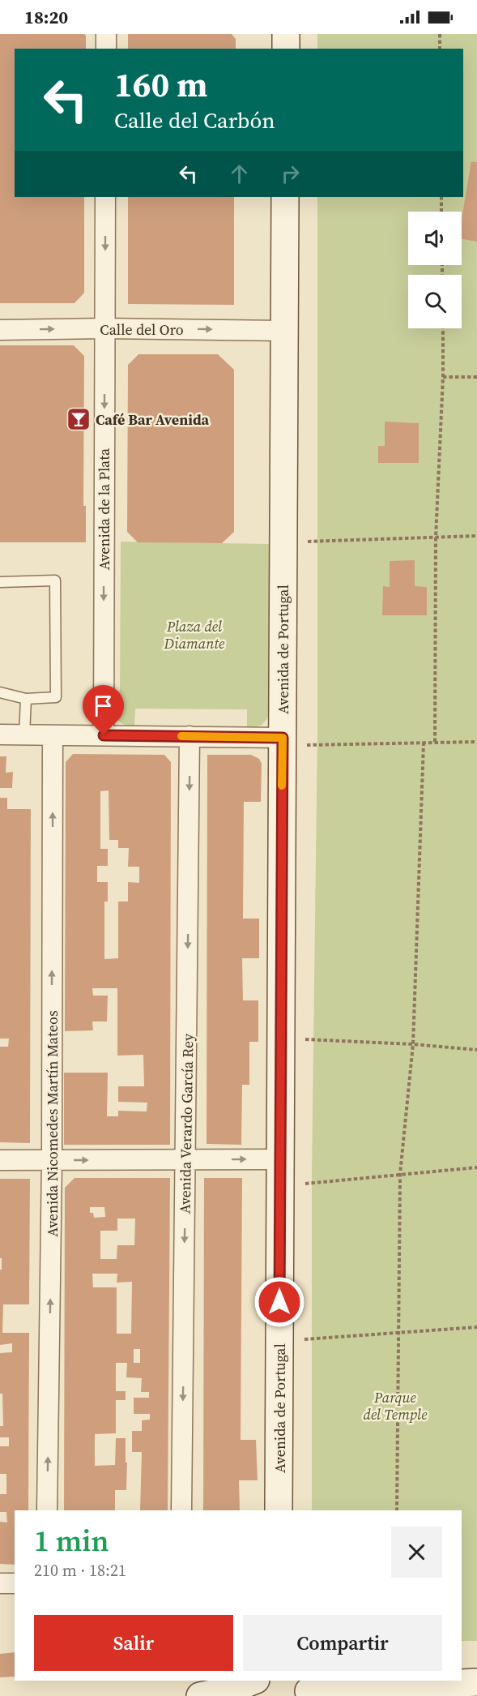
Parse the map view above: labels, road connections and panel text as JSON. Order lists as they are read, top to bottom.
{
  "streets": {
    "main road": ["Avenida de Portugal"],
    "street": [
      "Calle del Oro",
      "Avenida de la Plata",
      "Avenida Nicomedes Martín Mateos",
      "Avenida Verardo García Rey"
    ]
  },
  "crossings": [
    ["Calle del Oro", "Avenida de la Plata"],
    ["Calle del Oro", "Avenida de Portugal"]
  ],
  "one_way": [
    "Calle del Oro",
    "Avenida de la Plata",
    "Avenida Nicomedes Martín Mateos",
    "Avenida Verardo García Rey"
  ],
  "parks": ["Plaza del Diamante", "Parque del Temple"],
  "places": {
    "bar": ["Café Bar Avenida"]
  },
  "page": {
    "status": "18:20",
    "turn": ["160 m", "Calle del Carbón"],
    "heading": ["1 min", "210 m · 18:21"],
    "buttons": ["Salir", "Compartir"]
  }
}
